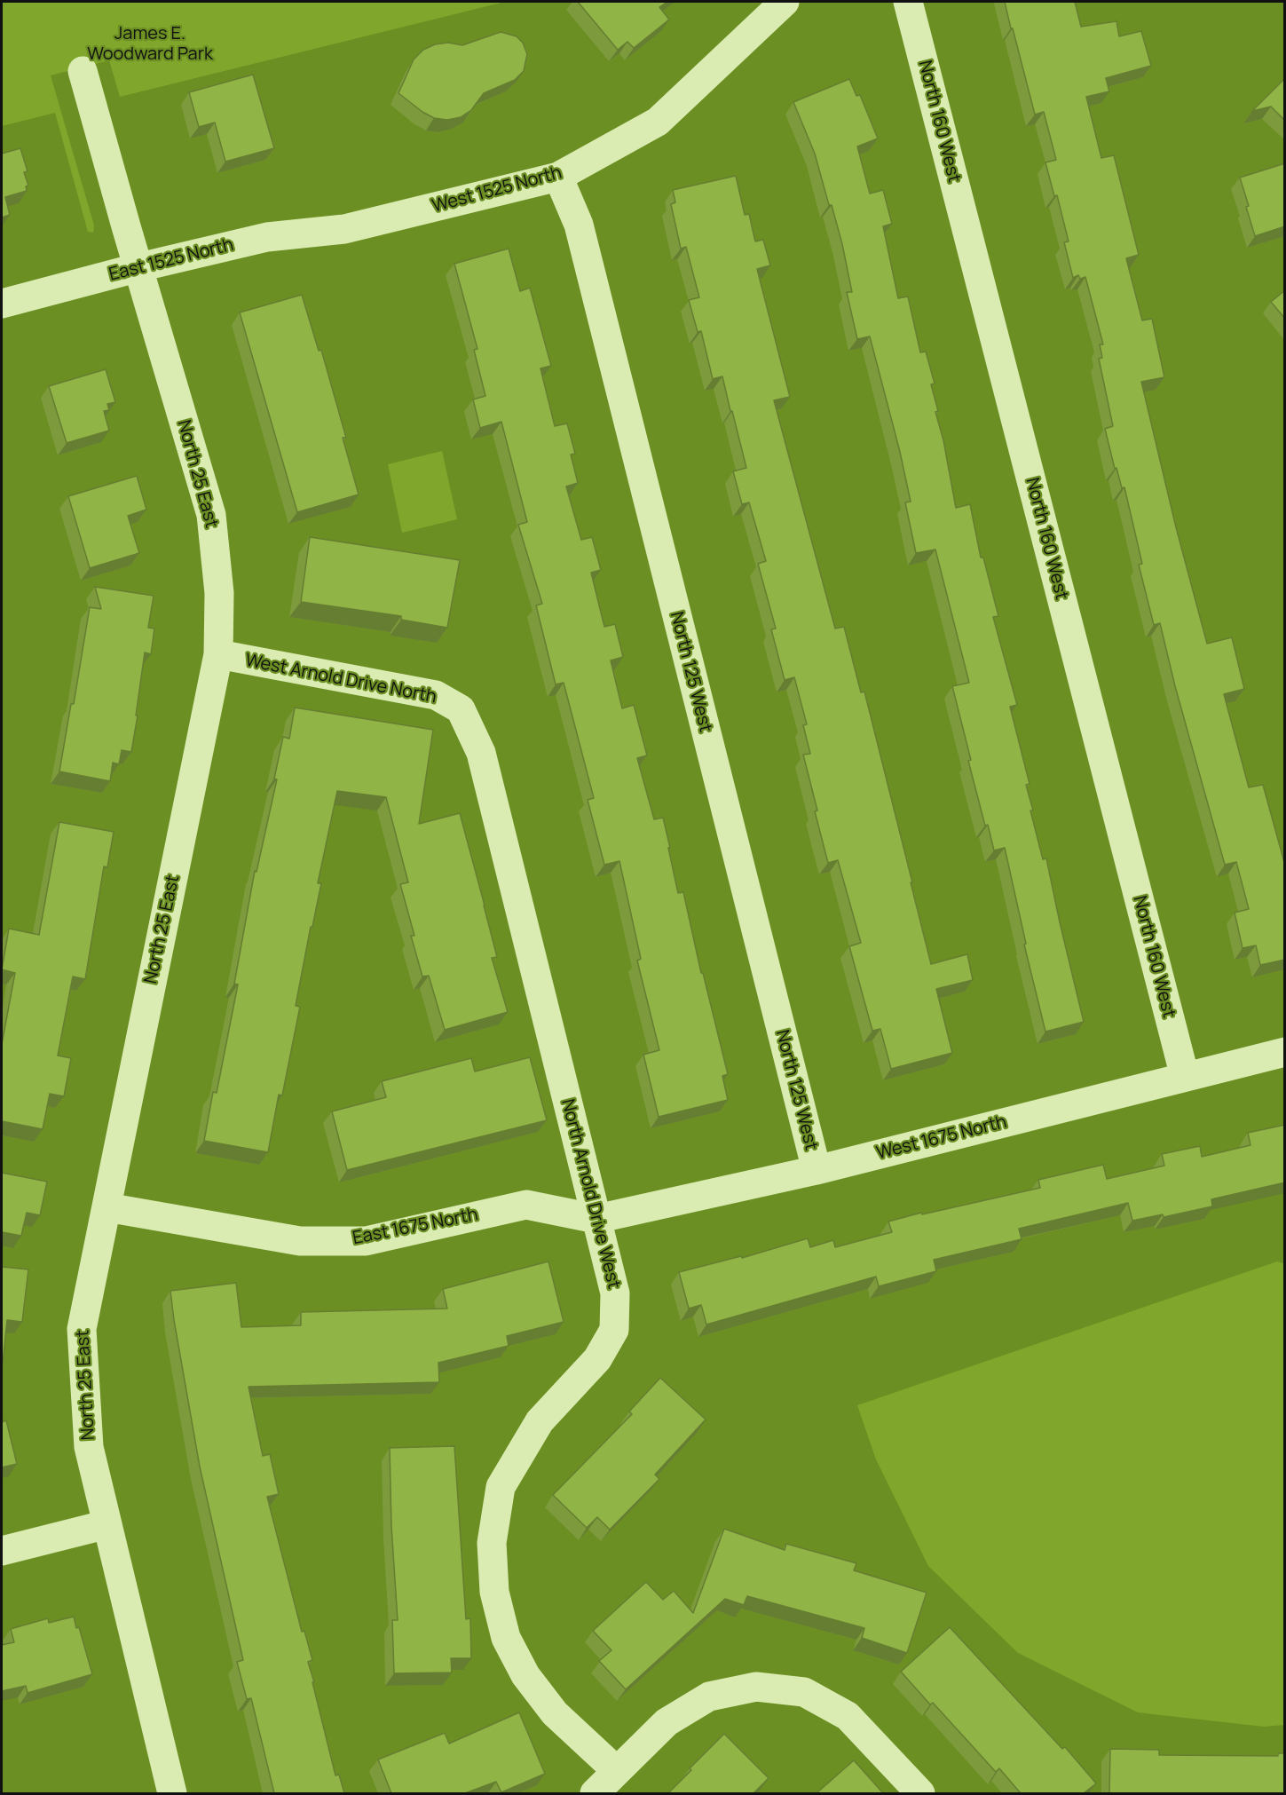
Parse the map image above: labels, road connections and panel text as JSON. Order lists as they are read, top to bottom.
{
  "streets": {
    "street": [
      "North 160 West",
      "West 1525 North",
      "East 1525 North",
      "North 25 East",
      "North 125 West",
      "West Arnold Drive North",
      "West 1675 North",
      "North Arnold Drive West",
      "East 1675 North"
    ]
  },
  "crossings": [
    ["North 160 West", "West 1675 North"],
    ["West 1525 North", "East 1525 North"],
    ["West 1525 North", "North 125 West"],
    ["East 1525 North", "North 25 East"],
    ["North 25 East", "West Arnold Drive North"],
    ["North 25 East", "East 1675 North"],
    ["North 125 West", "West 1675 North"],
    ["West Arnold Drive North", "North Arnold Drive West"],
    ["West 1675 North", "North Arnold Drive West"],
    ["West 1675 North", "East 1675 North"],
    ["North Arnold Drive West", "East 1675 North"]
  ],
  "parks": ["James E. Woodward Park"]
}
